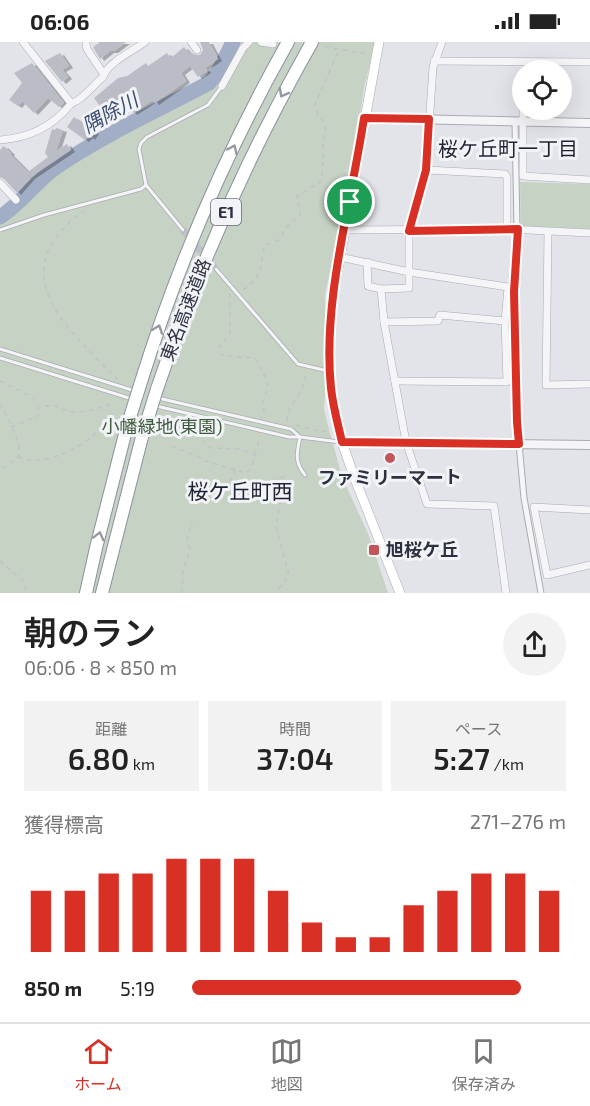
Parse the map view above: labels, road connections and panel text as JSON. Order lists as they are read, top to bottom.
{
  "streets": {
    "highway": ["E1", "東名高速道路"]
  },
  "districts": ["桜ケ丘町一丁目", "桜ケ丘町西"],
  "water": ["隅除川"],
  "parks": ["小幡緑地(東園)"],
  "places": {
    "other": ["ファミリーマート"],
    "transit": ["旭桜ケ丘"]
  },
  "page": {
    "status": "06:06",
    "heading": ["朝のラン", "06:06 · 8 × 850 m"],
    "stats": [
      ["距離", "6.80 km"],
      ["時間", "37:04"],
      ["ペース", "5:27 /km"]
    ],
    "chart": ["獲得標高", "271–276 m"],
    "list": [
      {
        "name": "850 m",
        "note": "5:19"
      }
    ],
    "tabs": ["ホーム", "地図", "保存済み"]
  }
}
